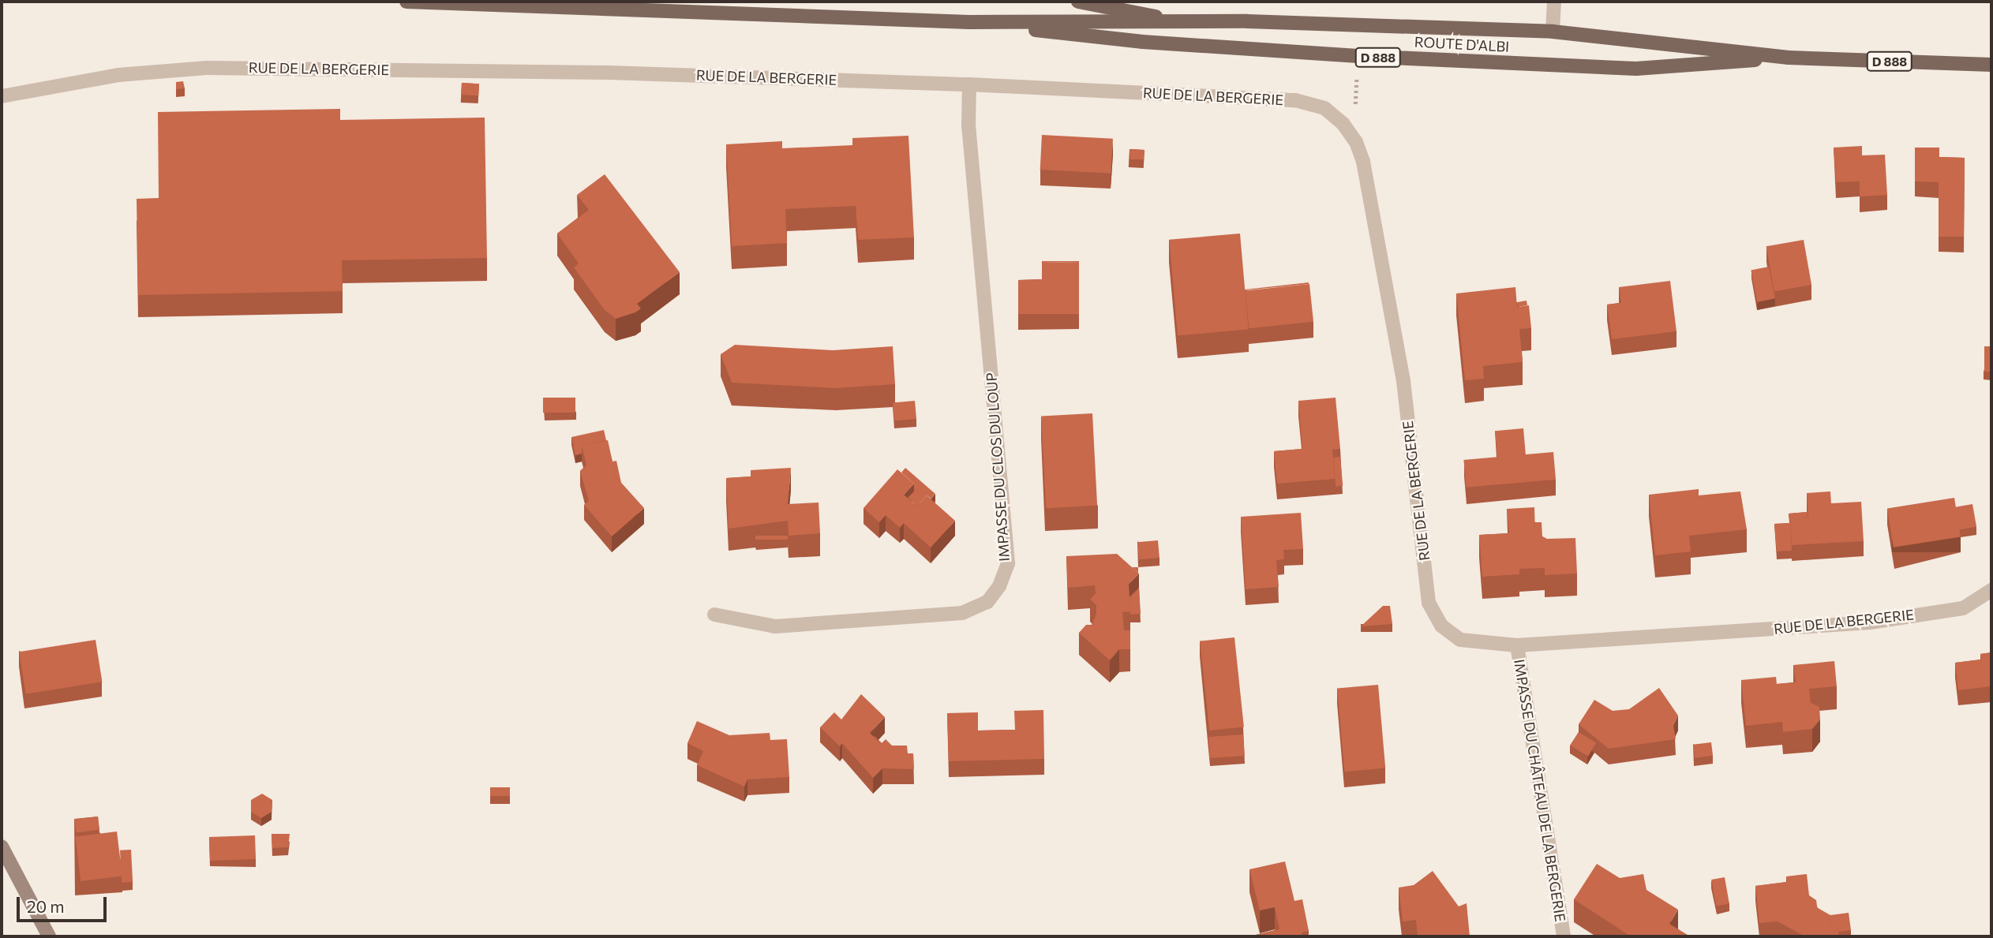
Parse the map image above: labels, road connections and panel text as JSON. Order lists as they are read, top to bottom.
{
  "streets": {
    "main road": ["ROUTE D'ALBI", "D 888"],
    "street": ["RUE DE LA BERGERIE", "IMPASSE DU CLOS DU LOUP", "IMPASSE DU CHÂTEAU DE LA BERGERIE"]
  },
  "crossings": [
    ["RUE DE LA BERGERIE", "IMPASSE DU CLOS DU LOUP"],
    ["RUE DE LA BERGERIE", "IMPASSE DU CHÂTEAU DE LA BERGERIE"]
  ],
  "scale_bar": "20 m"
}
